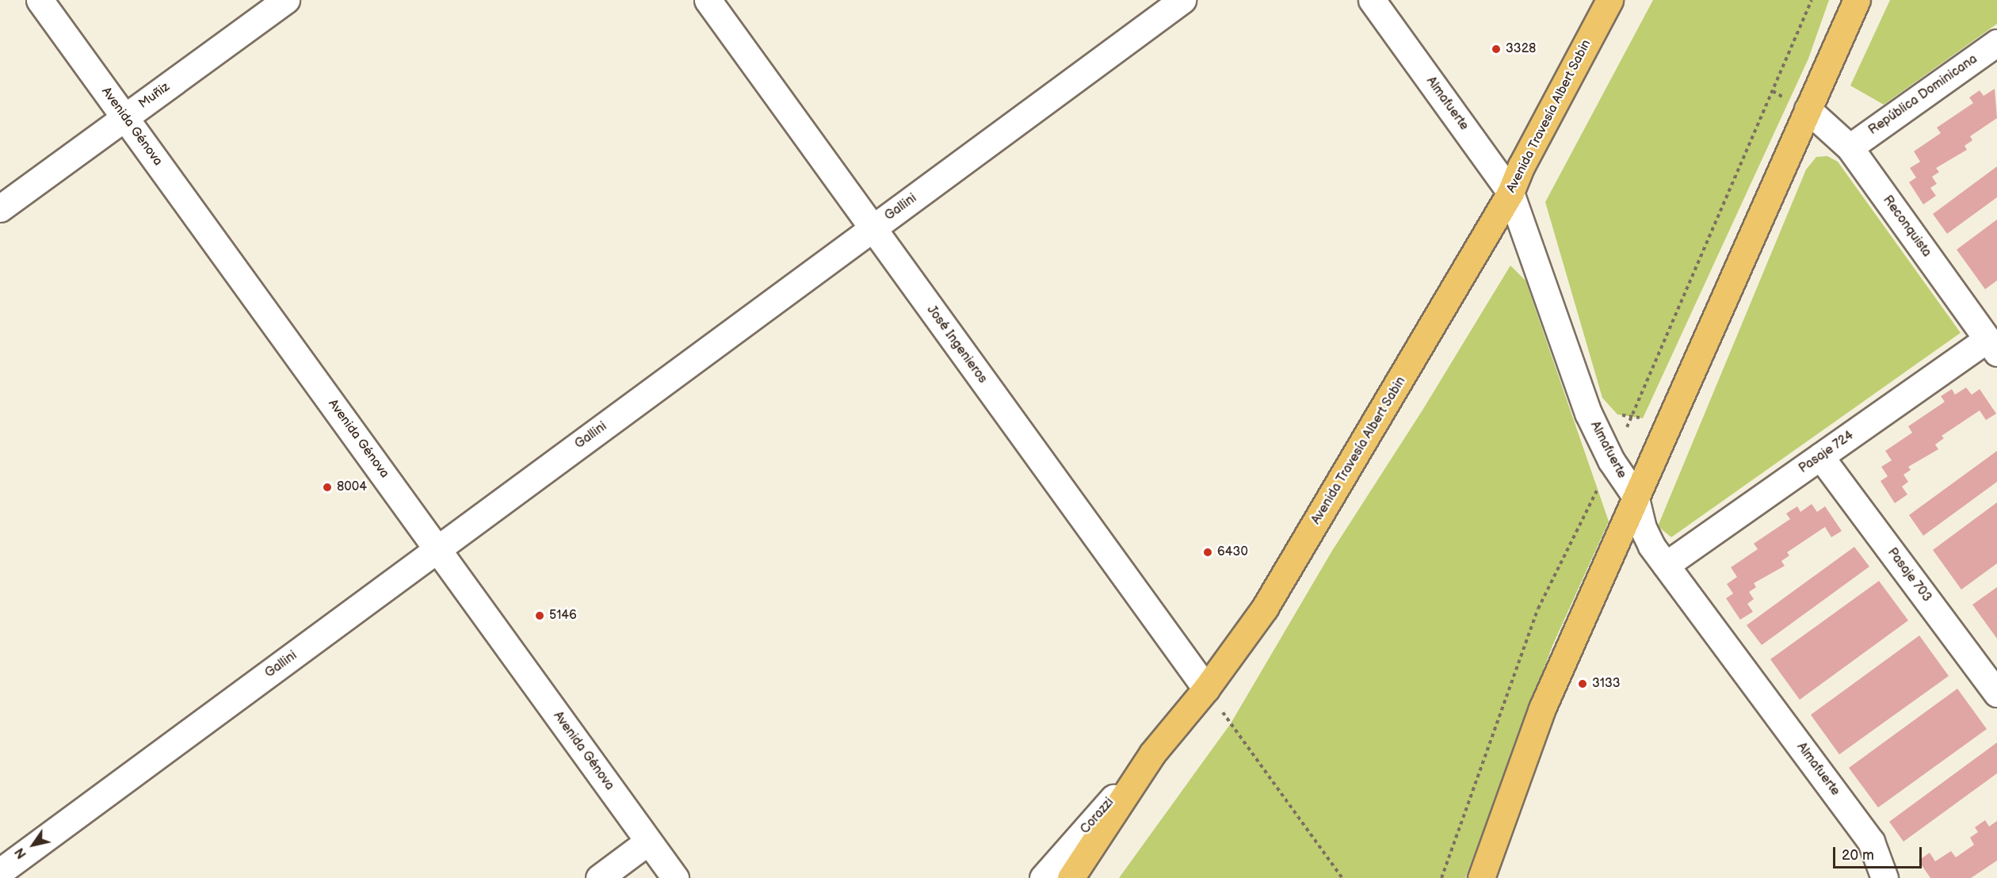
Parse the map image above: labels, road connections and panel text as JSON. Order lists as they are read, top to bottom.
{
  "streets": {
    "main road": ["Avenida Travesía Albert Sabin"],
    "street": [
      "República Dominicana",
      "Muñiz",
      "Almafuerte",
      "Avenida Génova",
      "Gallini",
      "Reconquista",
      "José Ingenieros",
      "Pasaje 724",
      "Pasaje 703",
      "Corazzi"
    ]
  },
  "crossings": [
    ["República Dominicana", "Reconquista"],
    ["Muñiz", "Avenida Génova"],
    ["Almafuerte", "Avenida Travesía Albert Sabin"],
    ["Almafuerte", "Pasaje 724"],
    ["Avenida Travesía Albert Sabin", "José Ingenieros"],
    ["Avenida Travesía Albert Sabin", "Corazzi"],
    ["Avenida Génova", "Gallini"],
    ["Gallini", "José Ingenieros"],
    ["Reconquista", "Pasaje 724"],
    ["Pasaje 724", "Pasaje 703"]
  ],
  "places": [
    "3328",
    "8004",
    "6430",
    "5146",
    "3133"
  ],
  "scale_bar": "20 m",
  "north": "bottom left"
}
